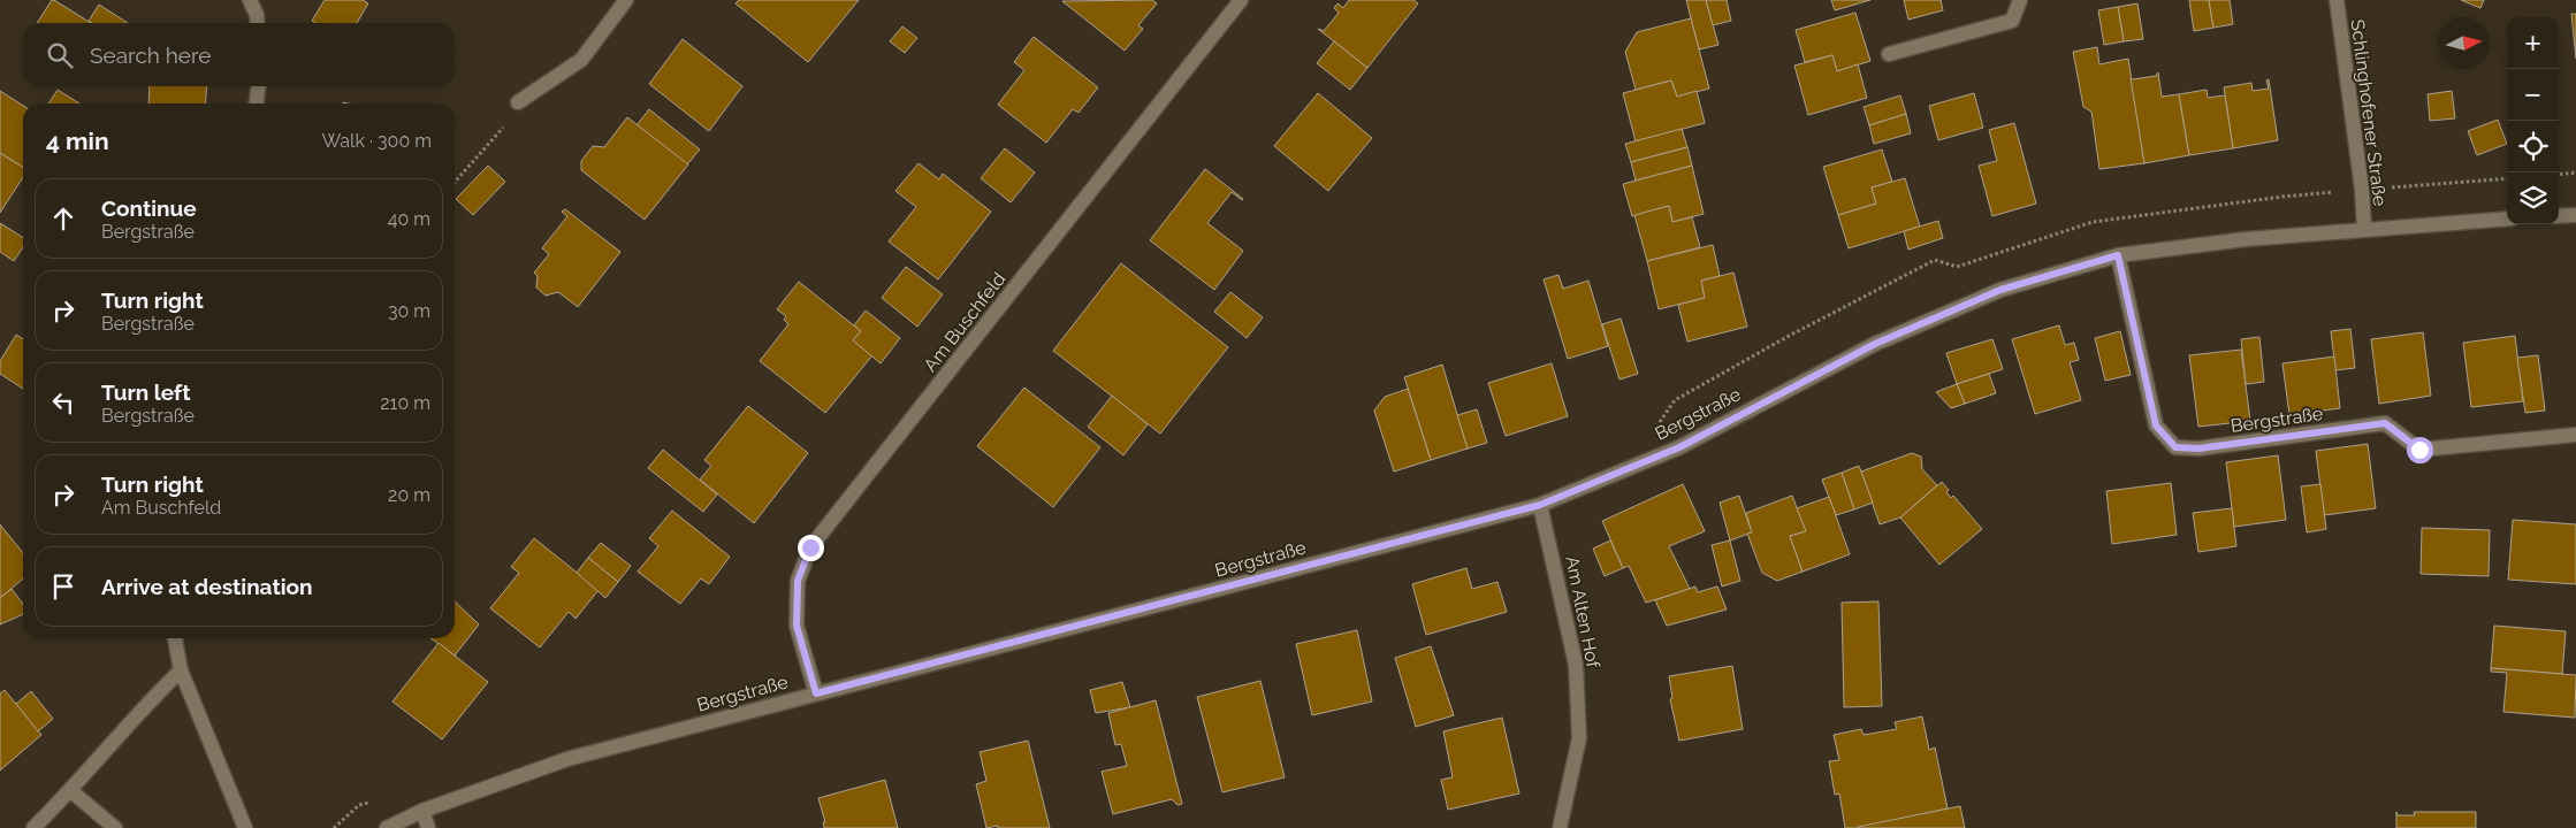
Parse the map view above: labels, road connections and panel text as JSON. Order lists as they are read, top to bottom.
{
  "streets": {
    "street": [
      "Schlinghofener Straße",
      "Am Buschfeld",
      "Bergstraße",
      "Am Alten Hof"
    ]
  },
  "crossings": [
    ["Schlinghofener Straße", "Bergstraße"],
    ["Am Buschfeld", "Bergstraße"],
    ["Bergstraße", "Am Alten Hof"]
  ],
  "north": "right",
  "page": {
    "map_buttons": ["+", "−"],
    "search": "Search here",
    "heading": ["4 min", "Walk · 300 m"],
    "list": [
      ["Continue", "Bergstraße", "40 m"],
      ["Turn right", "Bergstraße", "30 m"],
      ["Turn left", "Bergstraße", "210 m"],
      ["Turn right", "Am Buschfeld", "20 m"],
      "Arrive at destination"
    ]
  }
}
